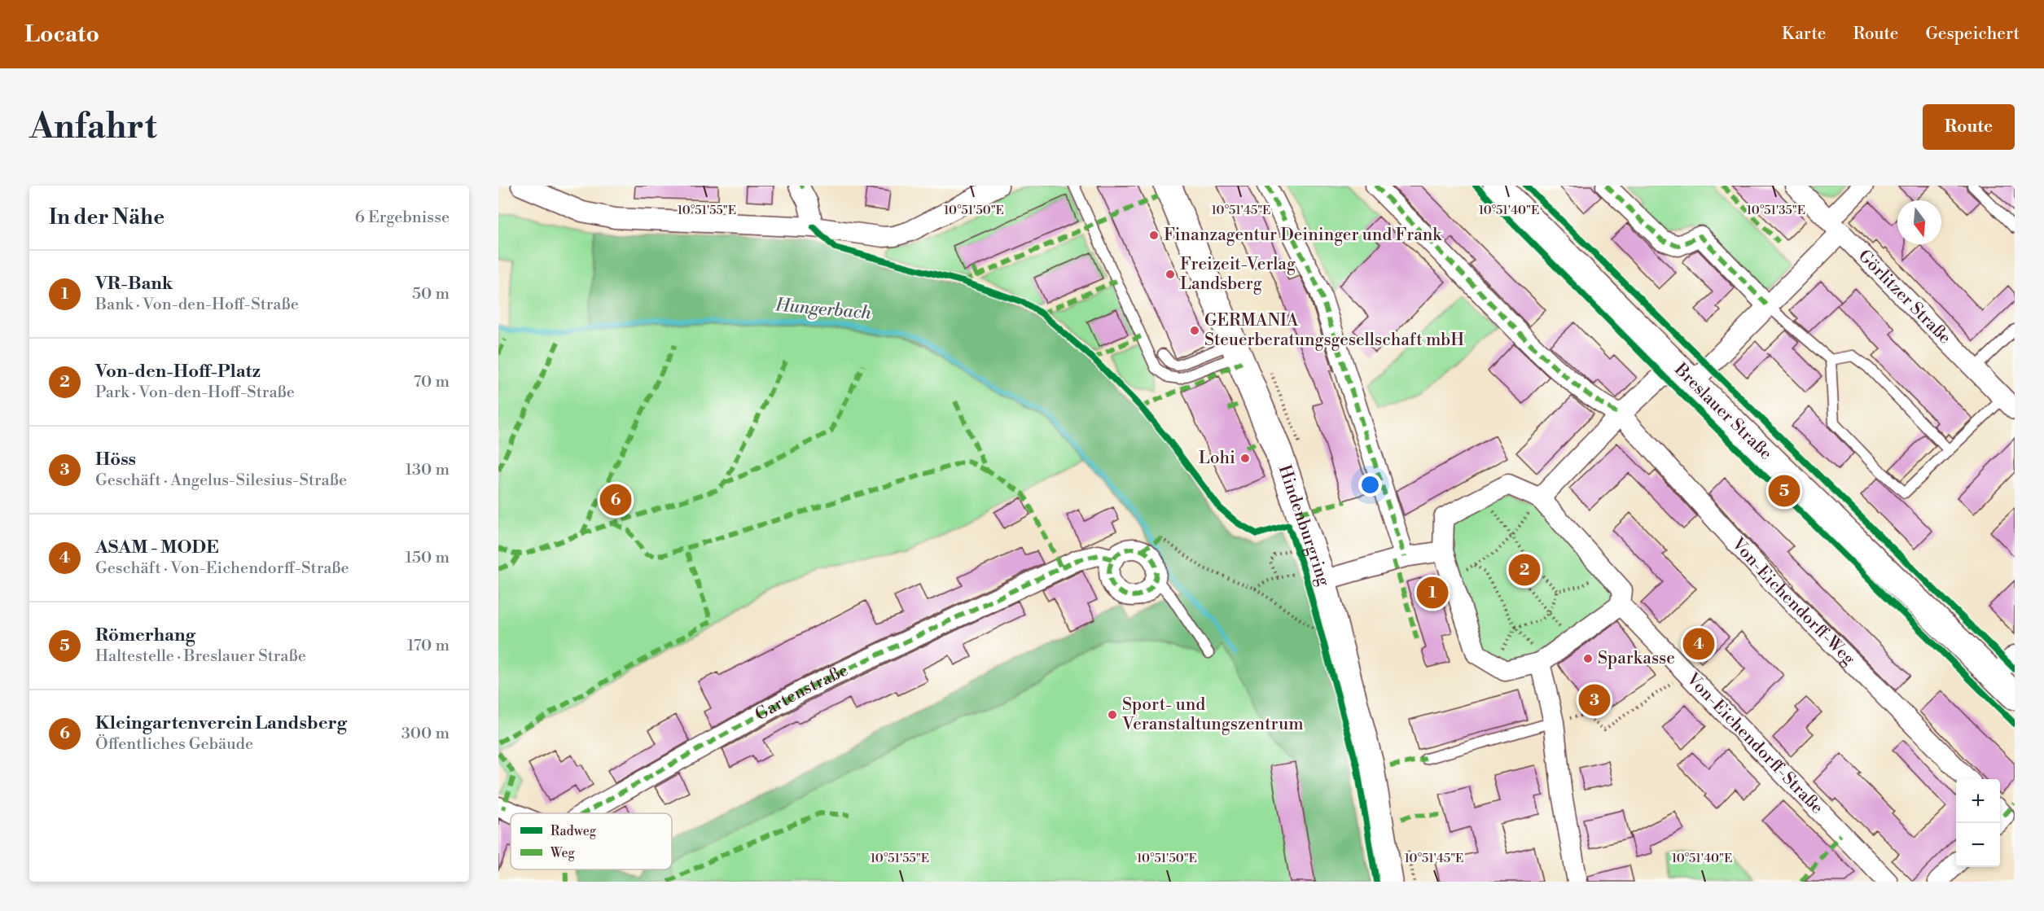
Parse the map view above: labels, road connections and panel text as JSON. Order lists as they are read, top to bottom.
{
  "streets": {
    "main road": ["Breslauer Straße", "Hindenburgring"],
    "street": [
      "Görlitzer Straße",
      "Von-Eichendorff-Weg",
      "Gartenstraße",
      "Von-Eichendorff-Straße"
    ]
  },
  "water": ["Hungerbach"],
  "places": [
    "Finanzagentur Deininger und Frank",
    "Freizeit-Verlag Landsberg",
    "GERMANIA Steuerberatungsgesellschaft mbH",
    "Lohi",
    "Sparkasse",
    "Sport- und Veranstaltungszentrum"
  ],
  "legend": ["Radweg", "Weg"],
  "north": "bottom",
  "page": {
    "header": "Locato",
    "nav": ["Karte", "Route", "Gespeichert"],
    "buttons": "Route",
    "title": "Anfahrt",
    "heading": ["In der Nähe", "6 Ergebnisse"],
    "list": [
      {
        "mark": "1",
        "name": "VR-Bank",
        "note": "Bank · Von-den-Hoff-Straße",
        "value": "50 m"
      },
      {
        "mark": "2",
        "name": "Von-den-Hoff-Platz",
        "note": "Park · Von-den-Hoff-Straße",
        "value": "70 m"
      },
      {
        "mark": "3",
        "name": "Höss",
        "note": "Geschäft · Angelus-Silesius-Straße",
        "value": "130 m"
      },
      {
        "mark": "4",
        "name": "ASAM - MODE",
        "note": "Geschäft · Von-Eichendorff-Straße",
        "value": "150 m"
      },
      {
        "mark": "5",
        "name": "Römerhang",
        "note": "Haltestelle · Breslauer Straße",
        "value": "170 m"
      },
      {
        "mark": "6",
        "name": "Kleingartenverein Landsberg",
        "note": "Öffentliches Gebäude",
        "value": "300 m"
      }
    ],
    "pins": [
      "5",
      "6",
      "2",
      "1",
      "4",
      "3"
    ],
    "map_buttons": ["+", "−"]
  },
  "coordinates": [
    "10°51'55\"E",
    "10°51'50\"E",
    "10°51'45\"E",
    "10°51'40\"E",
    "10°51'35\"E"
  ]
}
